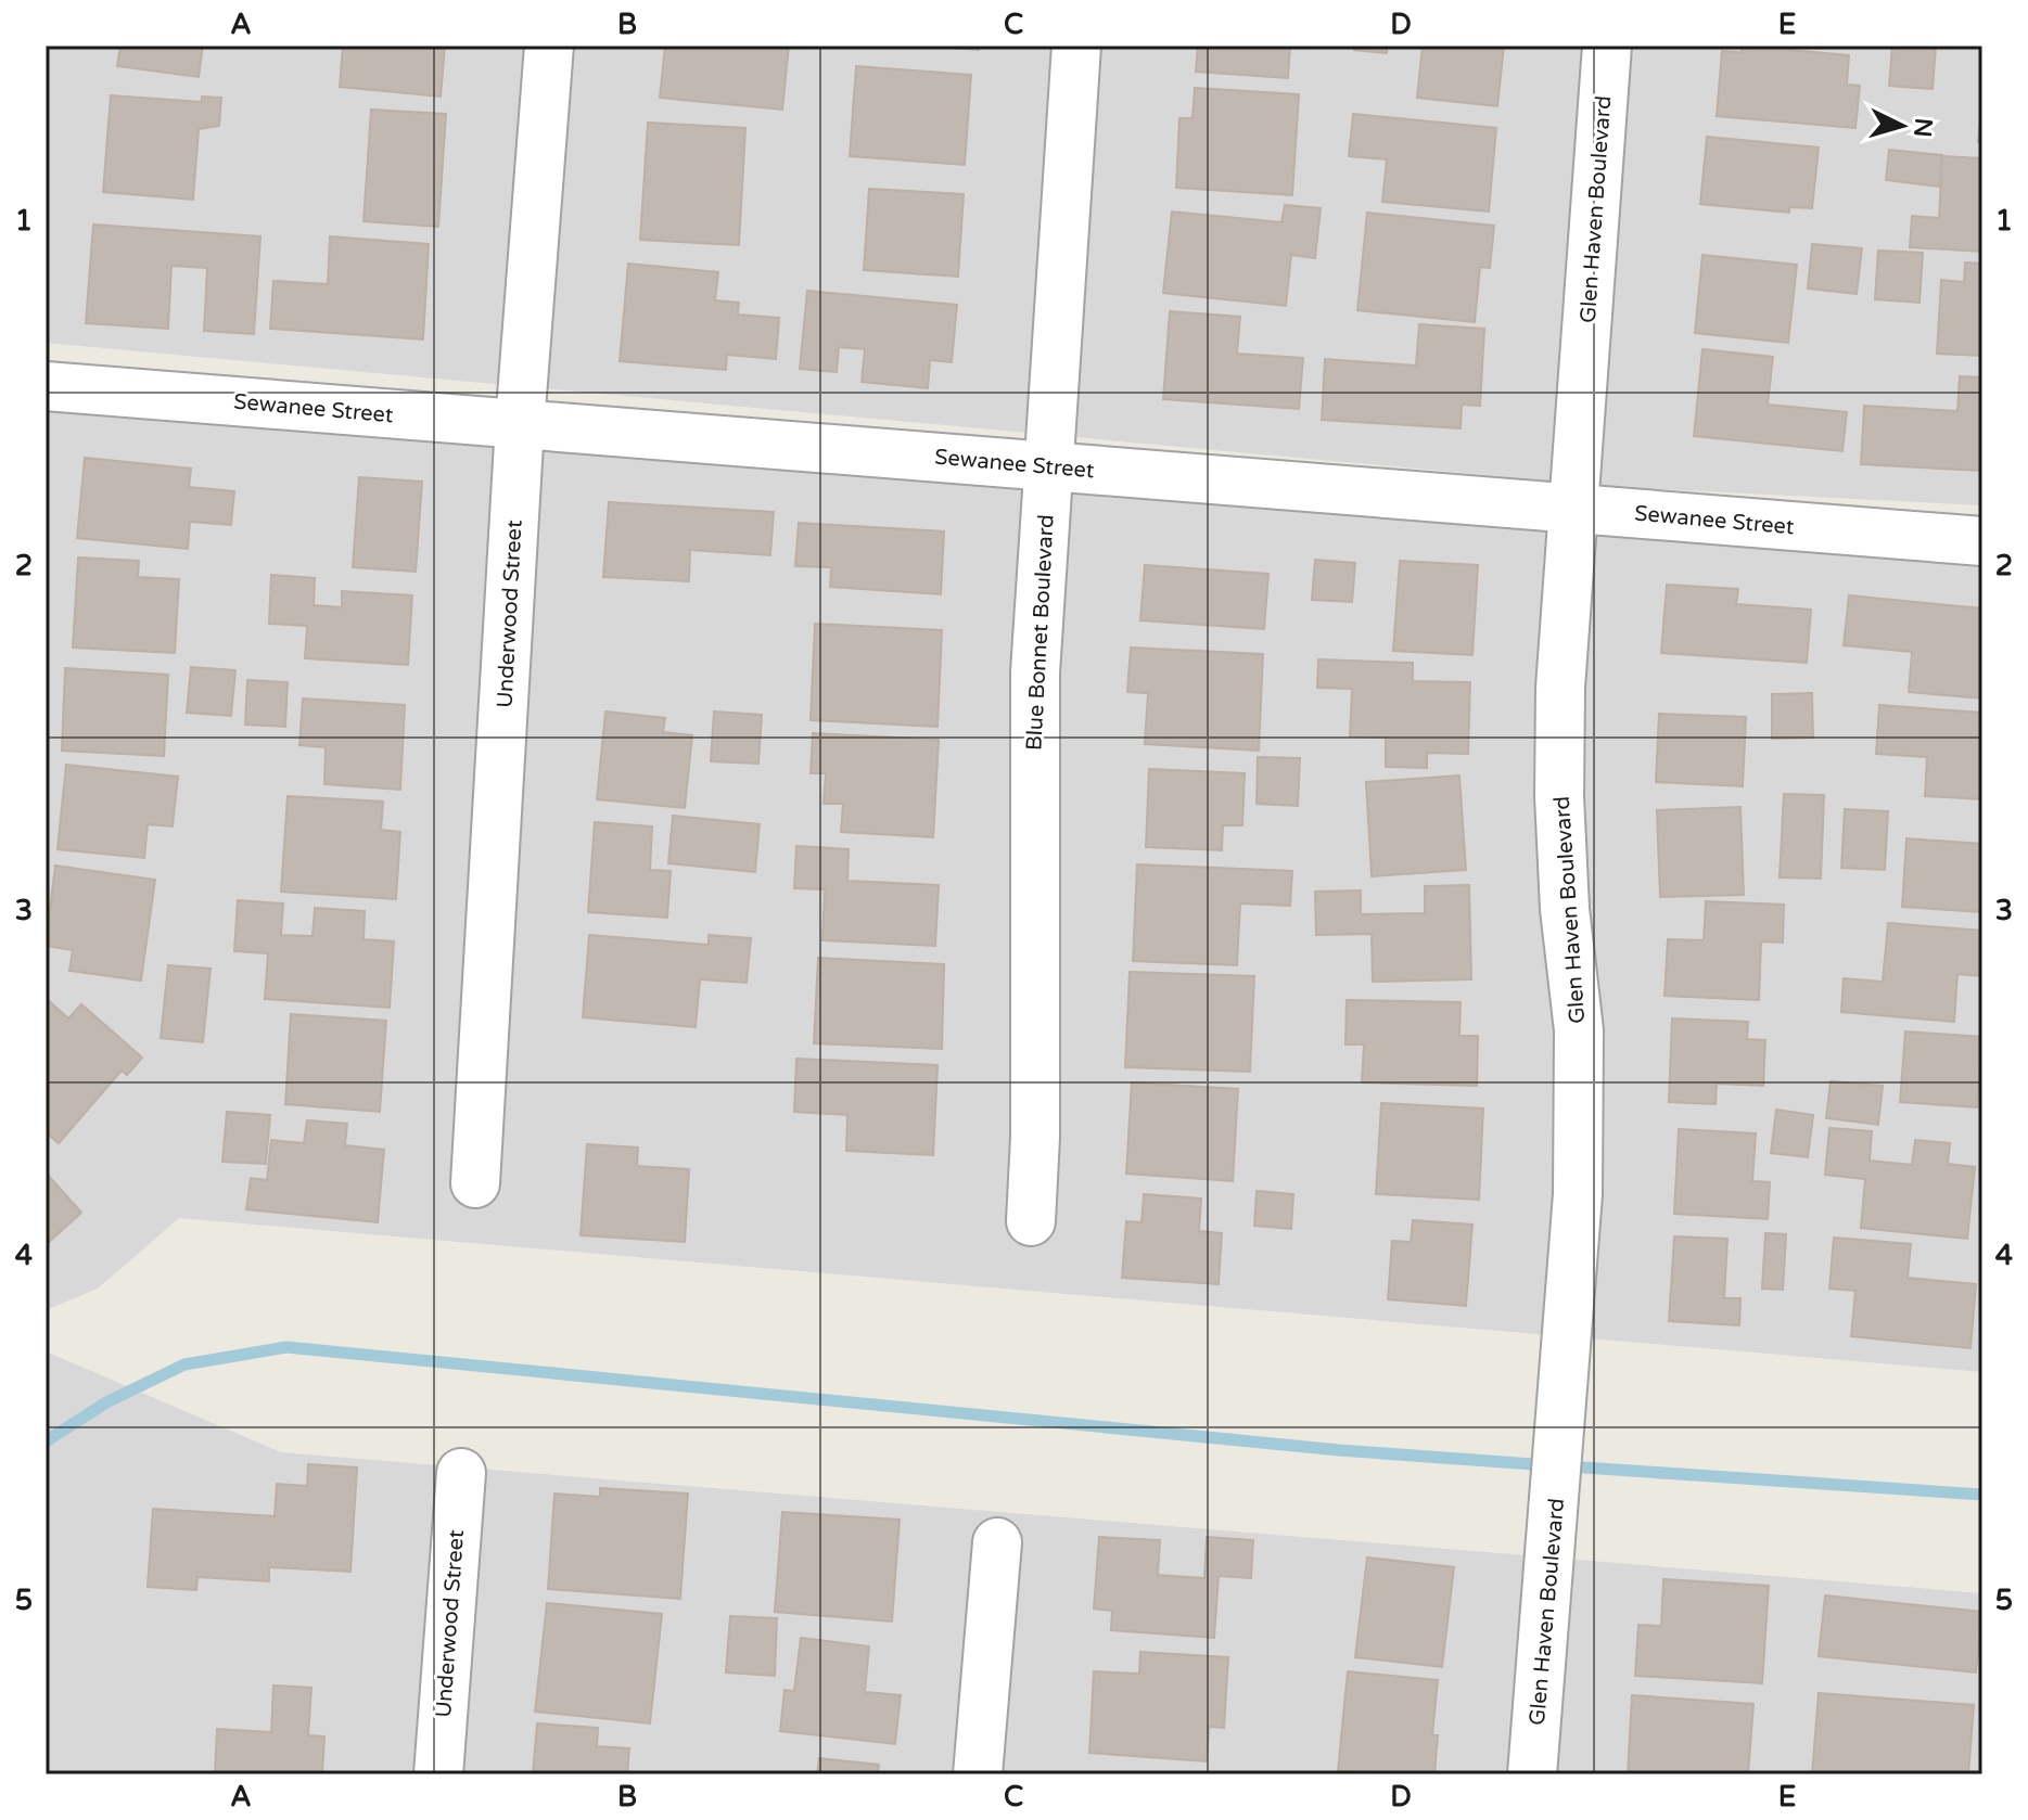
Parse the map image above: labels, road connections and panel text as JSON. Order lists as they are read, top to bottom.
{
  "streets": {
    "street": [
      "Glen Haven Boulevard",
      "Sewanee Street",
      "Underwood Street",
      "Blue Bonnet Boulevard"
    ]
  },
  "crossings": [
    ["Glen Haven Boulevard", "Sewanee Street"],
    ["Sewanee Street", "Underwood Street"],
    ["Sewanee Street", "Blue Bonnet Boulevard"]
  ],
  "north": "right",
  "grid": {
    "columns": [
      "A",
      "B",
      "C",
      "D",
      "E"
    ],
    "rows": [
      "1",
      "2",
      "3",
      "4",
      "5"
    ]
  }
}
